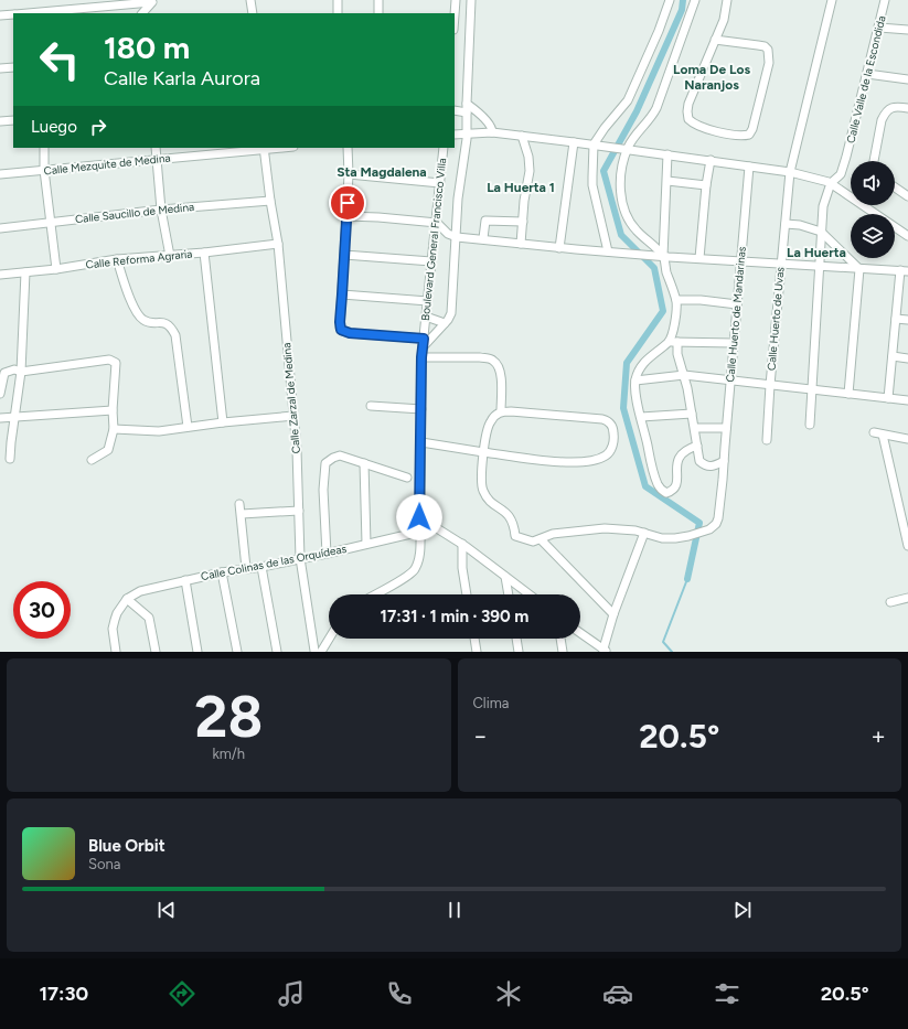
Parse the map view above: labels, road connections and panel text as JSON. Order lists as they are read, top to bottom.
{
  "streets": {
    "street": [
      "Calle Valle de la Escondida",
      "Calle Mezquite de Medina",
      "Calle Saucillo de Medina",
      "Boulevard General Francisco Villa",
      "Calle Reforma Agraria",
      "Calle Huerto de Mandarinas",
      "Calle Huerto de Uvas",
      "Calle Zarzal de Medina",
      "Calle Colinas de las Orquídeas"
    ]
  },
  "crossings": [
    ["Calle Mezquite de Medina", "Calle Zarzal de Medina"],
    ["Calle Saucillo de Medina", "Calle Zarzal de Medina"],
    ["Boulevard General Francisco Villa", "Calle Colinas de las Orquídeas"],
    ["Calle Reforma Agraria", "Calle Zarzal de Medina"],
    ["Calle Zarzal de Medina", "Calle Colinas de las Orquídeas"]
  ],
  "districts": [
    "Loma De Los Naranjos",
    "Sta Magdalena",
    "La Huerta 1",
    "La Huerta"
  ],
  "page": {
    "turn": ["180 m", "Calle Karla Aurora"],
    "then": "Luego",
    "limit": "30",
    "trip": "17:31 · 1 min · 390 m",
    "tile": [
      ["28", "km/h"],
      "Clima"
    ],
    "heat": ["−", "20.5°", "+"],
    "song": ["Blue Orbit", "Sona"],
    "tabs": ["17:30", "20.5°"]
  }
}
